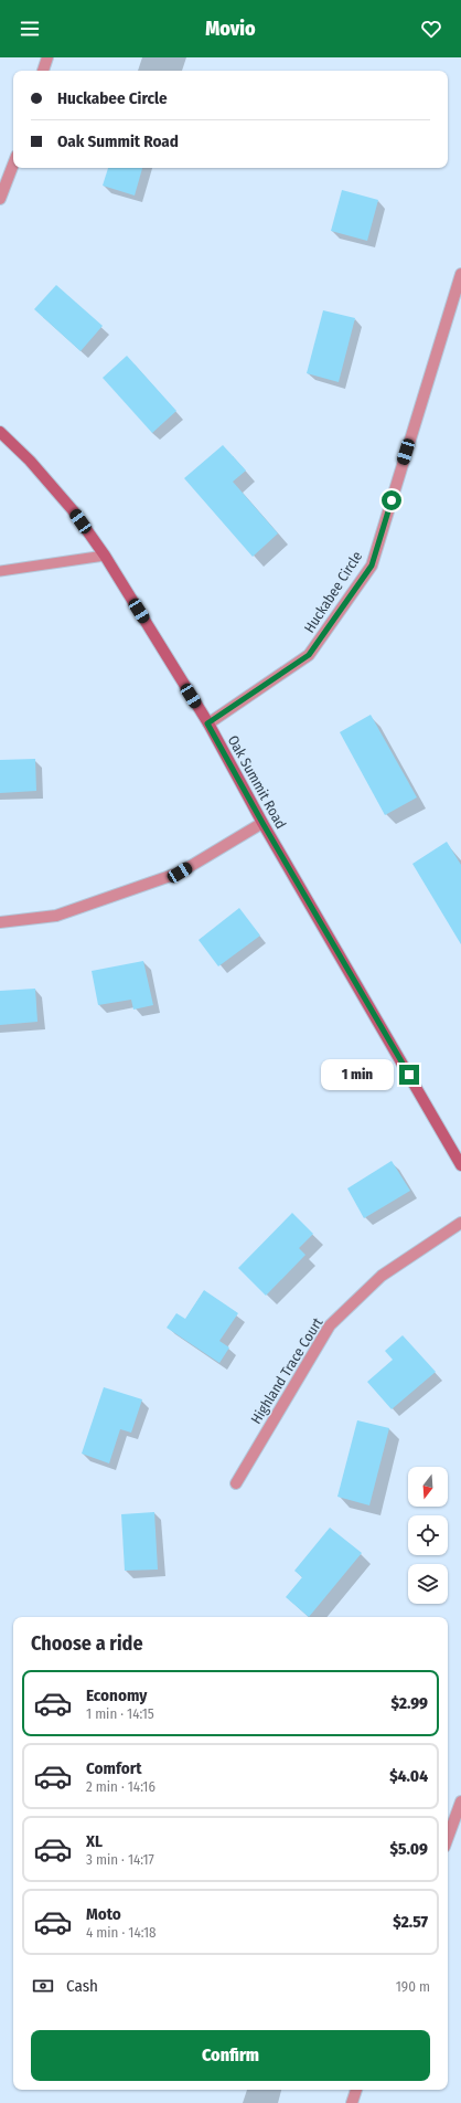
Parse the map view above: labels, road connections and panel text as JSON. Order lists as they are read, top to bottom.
{
  "streets": {
    "main road": ["Oak Summit Road"],
    "street": ["Huckabee Circle", "Highland Trace Court"]
  },
  "crossings": [
    ["Huckabee Circle", "Oak Summit Road"]
  ],
  "north": "bottom",
  "page": {
    "header": "Movio",
    "banner": ["Huckabee Circle", "Oak Summit Road"],
    "bubble": "1 min",
    "heading": "Choose a ride",
    "list": [
      {
        "name": "Economy",
        "note": "1 min · 14:15",
        "value": "$2.99"
      },
      {
        "name": "Comfort",
        "note": "2 min · 14:16",
        "value": "$4.04"
      },
      {
        "name": "XL",
        "note": "3 min · 14:17",
        "value": "$5.09"
      },
      {
        "name": "Moto",
        "note": "4 min · 14:18",
        "value": "$2.57"
      }
    ],
    "pay": ["Cash", "190 m"],
    "buttons": "Confirm"
  }
}
